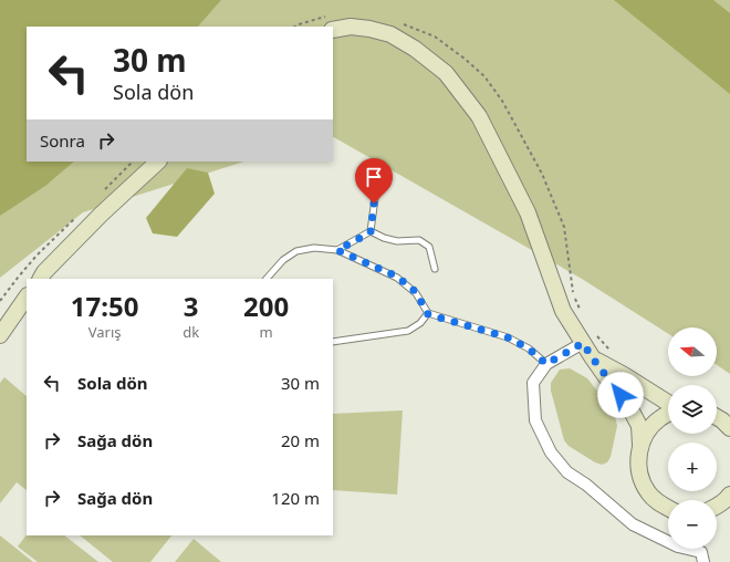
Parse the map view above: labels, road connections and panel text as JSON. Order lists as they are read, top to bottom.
{
  "north": "left",
  "page": {
    "turn": ["30 m", "Sola dön"],
    "then": "Sonra",
    "eta": [
      "17:50",
      "Varış",
      "3",
      "dk",
      "200",
      "m"
    ],
    "map_buttons": ["+", "−"],
    "list": [
      {
        "name": "Sola dön",
        "value": "30 m"
      },
      {
        "name": "Sağa dön",
        "value": "20 m"
      },
      {
        "name": "Sağa dön",
        "value": "120 m"
      }
    ]
  }
}
